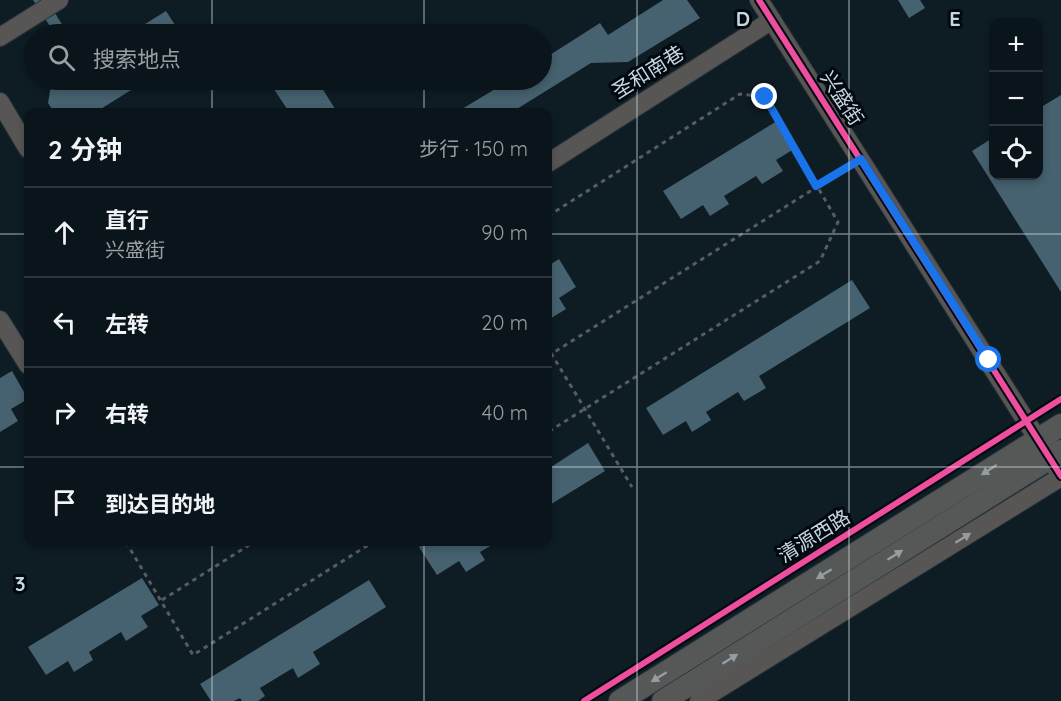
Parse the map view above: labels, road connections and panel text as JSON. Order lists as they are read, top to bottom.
{
  "streets": {
    "main road": ["清源西路"],
    "street": ["圣和南巷", "兴盛街"]
  },
  "crossings": [
    ["圣和南巷", "兴盛街"],
    ["兴盛街", "清源西路"]
  ],
  "page": {
    "map_buttons": ["+", "−"],
    "search": "搜索地点",
    "heading": ["2 分钟", "步行 · 150 m"],
    "list": [
      ["直行", "兴盛街", "90 m"],
      ["左转", "20 m"],
      ["右转", "40 m"],
      "到达目的地"
    ]
  },
  "grid": {
    "columns": ["D", "E"],
    "rows": ["3"]
  }
}
